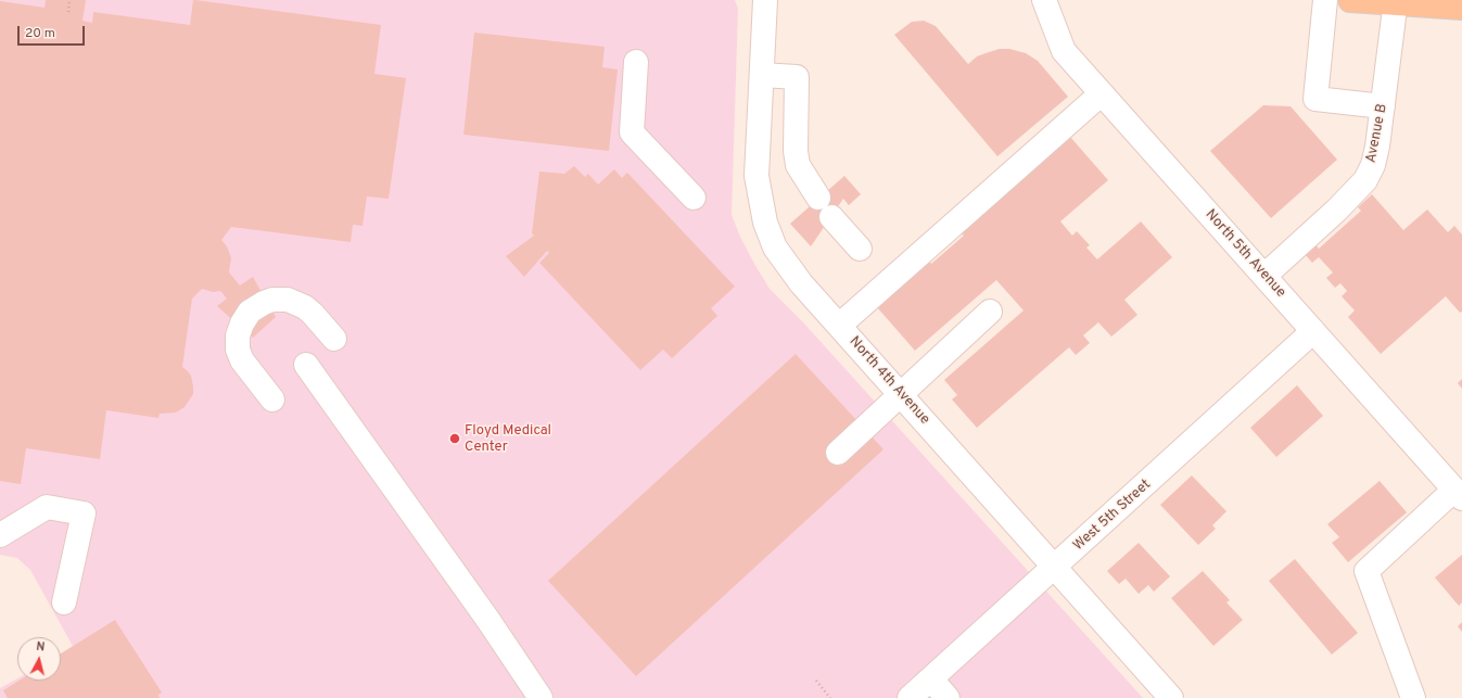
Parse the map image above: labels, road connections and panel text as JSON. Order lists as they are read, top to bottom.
{
  "streets": {
    "street": [
      "Avenue B",
      "North 5th Avenue",
      "North 4th Avenue",
      "West 5th Street"
    ]
  },
  "crossings": [
    ["Avenue B", "North 5th Avenue"],
    ["North 5th Avenue", "West 5th Street"],
    ["North 4th Avenue", "West 5th Street"]
  ],
  "places": ["Floyd Medical Center"],
  "scale_bar": "20 m",
  "north": "top"
}
